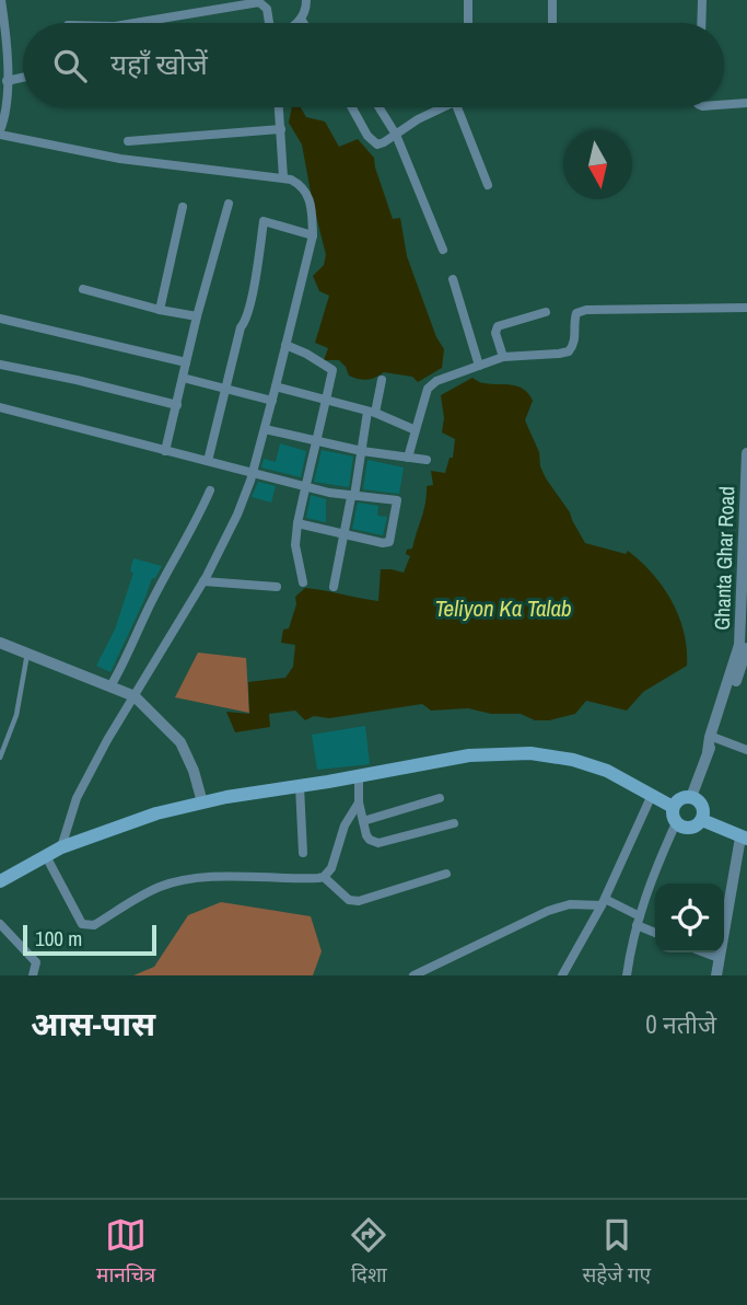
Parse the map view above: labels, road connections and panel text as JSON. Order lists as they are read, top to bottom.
{
  "streets": {
    "street": ["Ghanta Ghar Road"]
  },
  "water": ["Teliyon Ka Talab"],
  "scale_bar": "100 m",
  "north": "bottom",
  "page": {
    "search": "यहाँ खोजें",
    "scale": "100 m",
    "heading": ["आस-पास", "0 नतीजे"],
    "nav": ["मानचित्र", "दिशा", "सहेजे गए"]
  }
}
